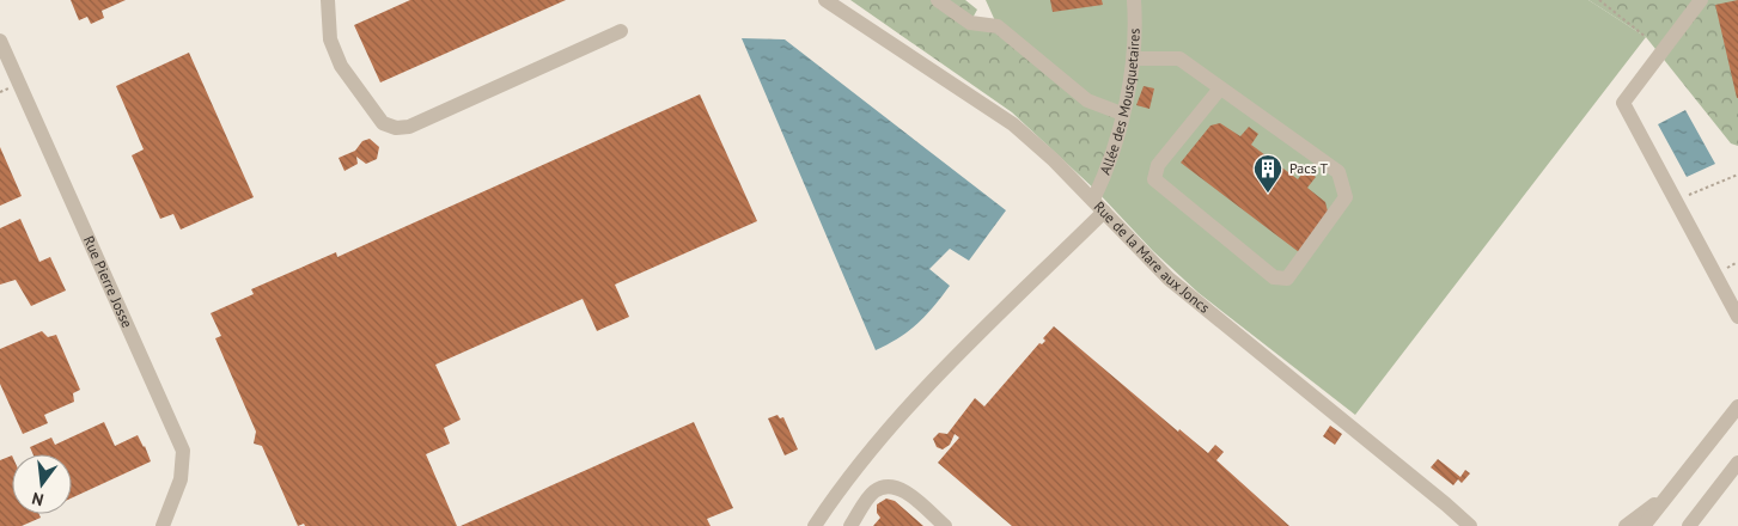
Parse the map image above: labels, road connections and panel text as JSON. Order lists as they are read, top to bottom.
{
  "streets": {
    "street": ["Allée des Mousquetaires", "Rue de la Mare aux Joncs", "Rue Pierre Josse"]
  },
  "crossings": [
    ["Allée des Mousquetaires", "Rue de la Mare aux Joncs"]
  ],
  "places": {
    "building": ["Pacs T"]
  },
  "north": "bottom"
}
